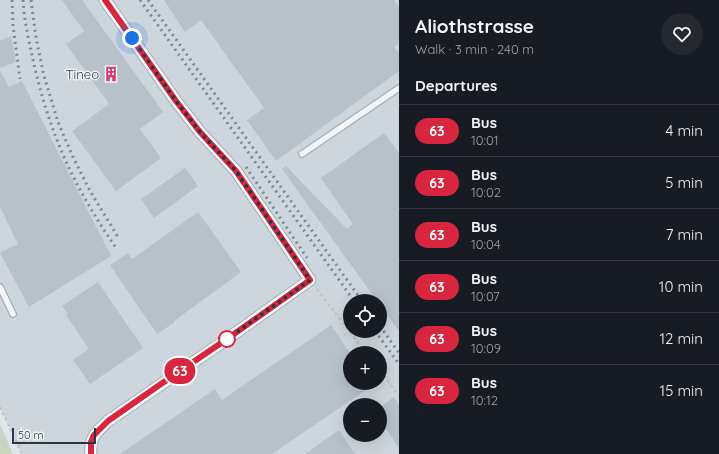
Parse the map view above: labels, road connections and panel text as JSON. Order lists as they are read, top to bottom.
{
  "places": {
    "building": ["Tineo"]
  },
  "lines": ["bus line 63"],
  "scale_bar": "50 m",
  "page": {
    "on_map": "63",
    "heading": [
      ["Aliothstrasse", "Walk · 3 min · 240 m"],
      "Departures"
    ],
    "list": [
      {
        "mark": "63",
        "name": "Bus",
        "note": "10:01",
        "value": "4 min"
      },
      {
        "mark": "63",
        "name": "Bus",
        "note": "10:02",
        "value": "5 min"
      },
      {
        "mark": "63",
        "name": "Bus",
        "note": "10:04",
        "value": "7 min"
      },
      {
        "mark": "63",
        "name": "Bus",
        "note": "10:07",
        "value": "10 min"
      },
      {
        "mark": "63",
        "name": "Bus",
        "note": "10:09",
        "value": "12 min"
      },
      {
        "mark": "63",
        "name": "Bus",
        "note": "10:12",
        "value": "15 min"
      }
    ],
    "map_buttons": ["+", "−"],
    "scale": "50 m"
  }
}
